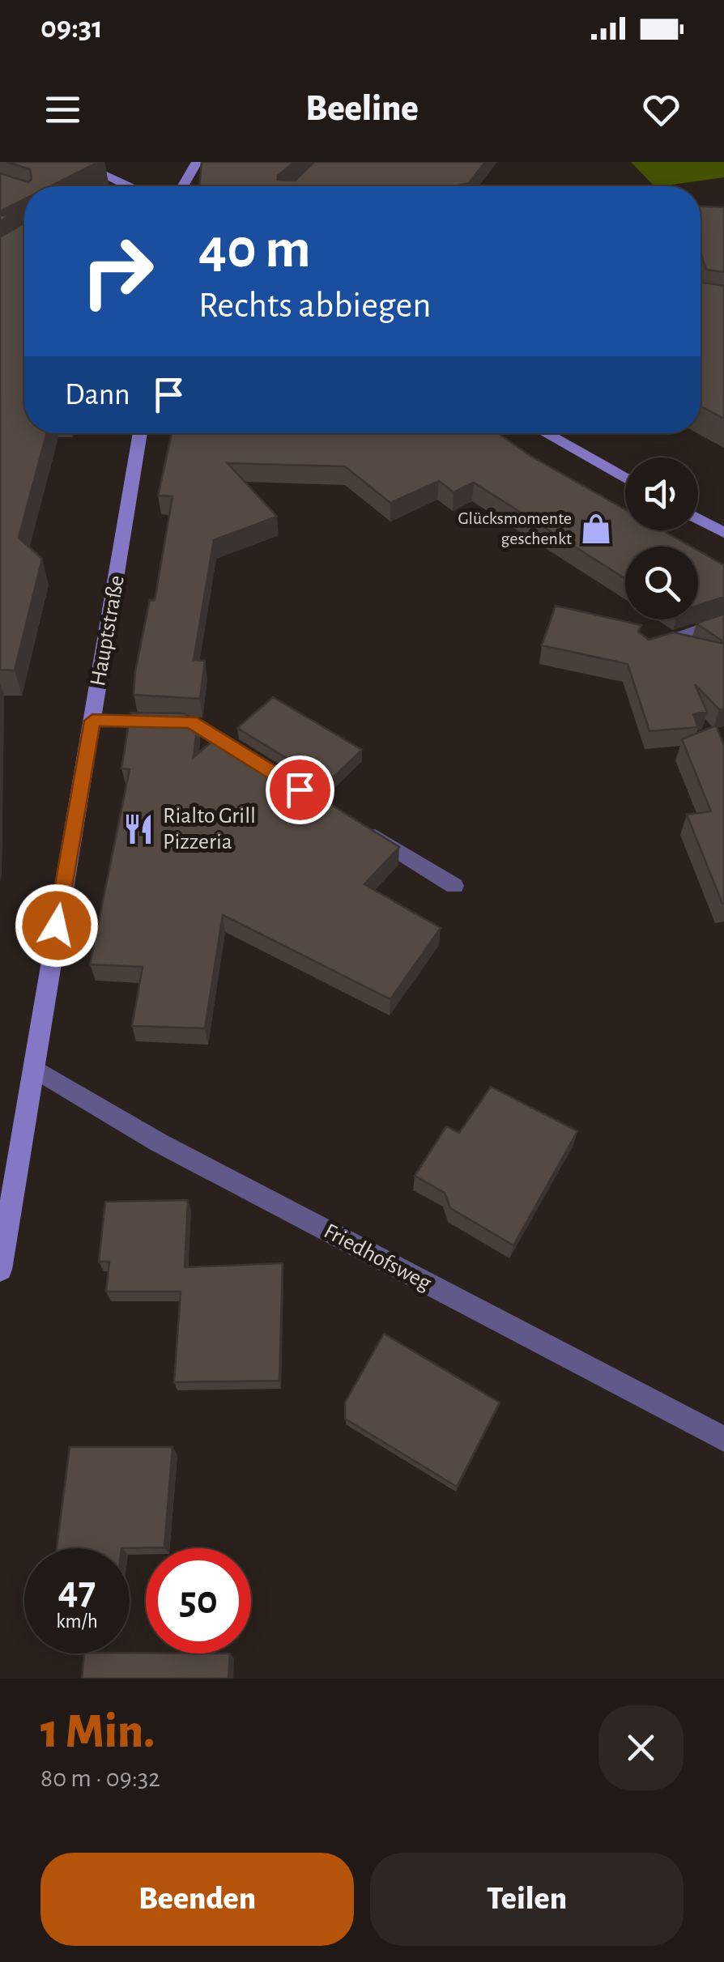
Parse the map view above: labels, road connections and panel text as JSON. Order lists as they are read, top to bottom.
{
  "streets": {
    "main road": ["Hauptstraße"],
    "street": ["Friedhofsweg"]
  },
  "crossings": [
    ["Hauptstraße", "Friedhofsweg"]
  ],
  "places": {
    "shop": ["Glücksmomente geschenkt"],
    "restaurant": ["Rialto Grill Pizzeria"]
  },
  "page": {
    "status": "09:31",
    "header": "Beeline",
    "turn": ["40 m", "Rechts abbiegen"],
    "then": "Dann",
    "speed": "47 km/h",
    "limit": "50",
    "heading": ["1 Min.", "80 m · 09:32"],
    "buttons": ["Beenden", "Teilen"]
  }
}
